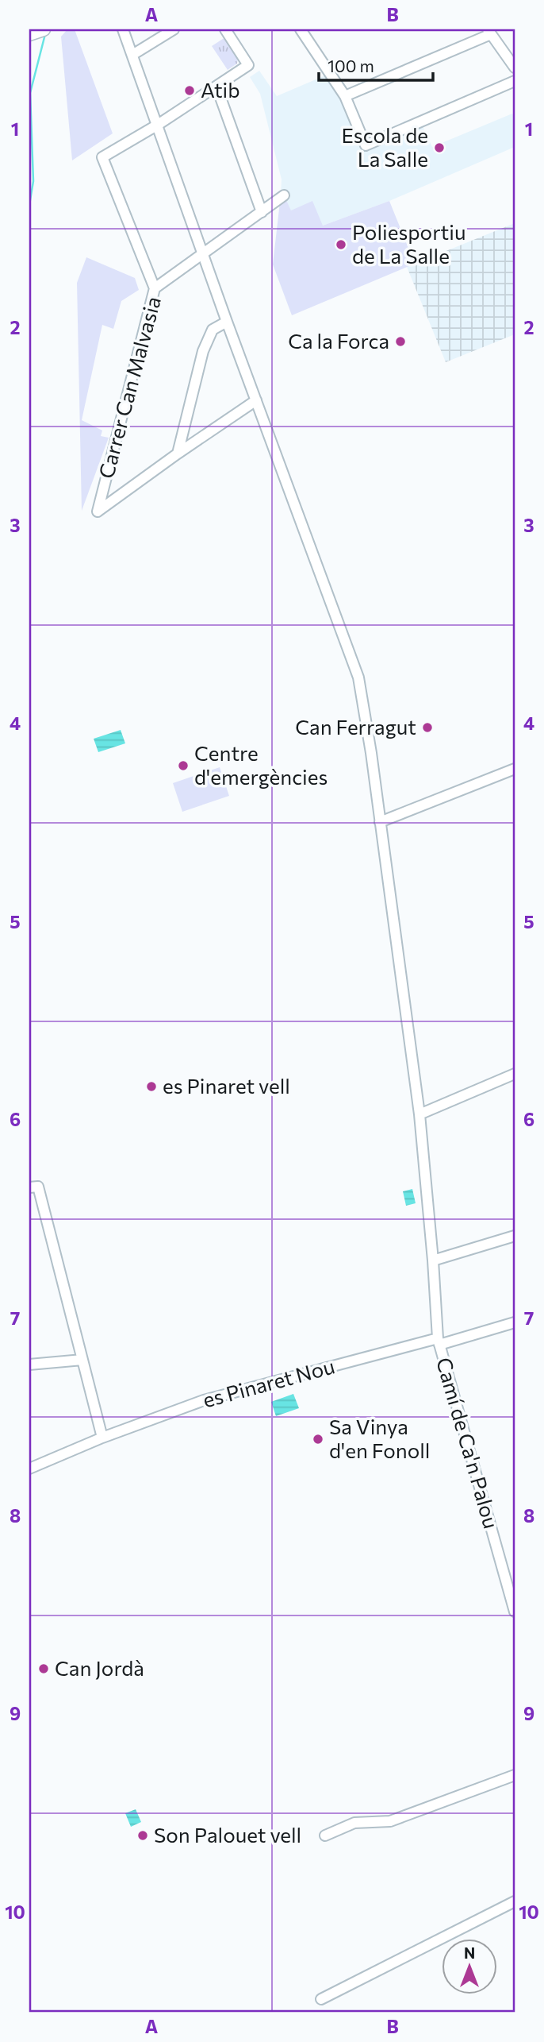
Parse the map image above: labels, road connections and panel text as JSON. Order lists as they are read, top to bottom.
{
  "streets": {
    "street": ["Carrer Can Malvasia", "es Pinaret Nou", "Camí de Ca'n Palou"]
  },
  "crossings": [
    ["Carrer Can Malvasia", "Camí de Ca'n Palou"],
    ["es Pinaret Nou", "Camí de Ca'n Palou"]
  ],
  "places": [
    "Atib",
    "Escola de La Salle",
    "Poliesportiu de La Salle",
    "Ca la Forca",
    "Can Ferragut",
    "Centre d'emergències",
    "es Pinaret vell",
    "Sa Vinya d'en Fonoll",
    "Can Jordà",
    "Son Palouet vell"
  ],
  "scale_bar": "100 m",
  "north": "top",
  "grid": {
    "columns": ["A", "B"],
    "rows": [
      "1",
      "2",
      "3",
      "4",
      "5",
      "6",
      "7",
      "8",
      "9",
      "10"
    ]
  }
}
